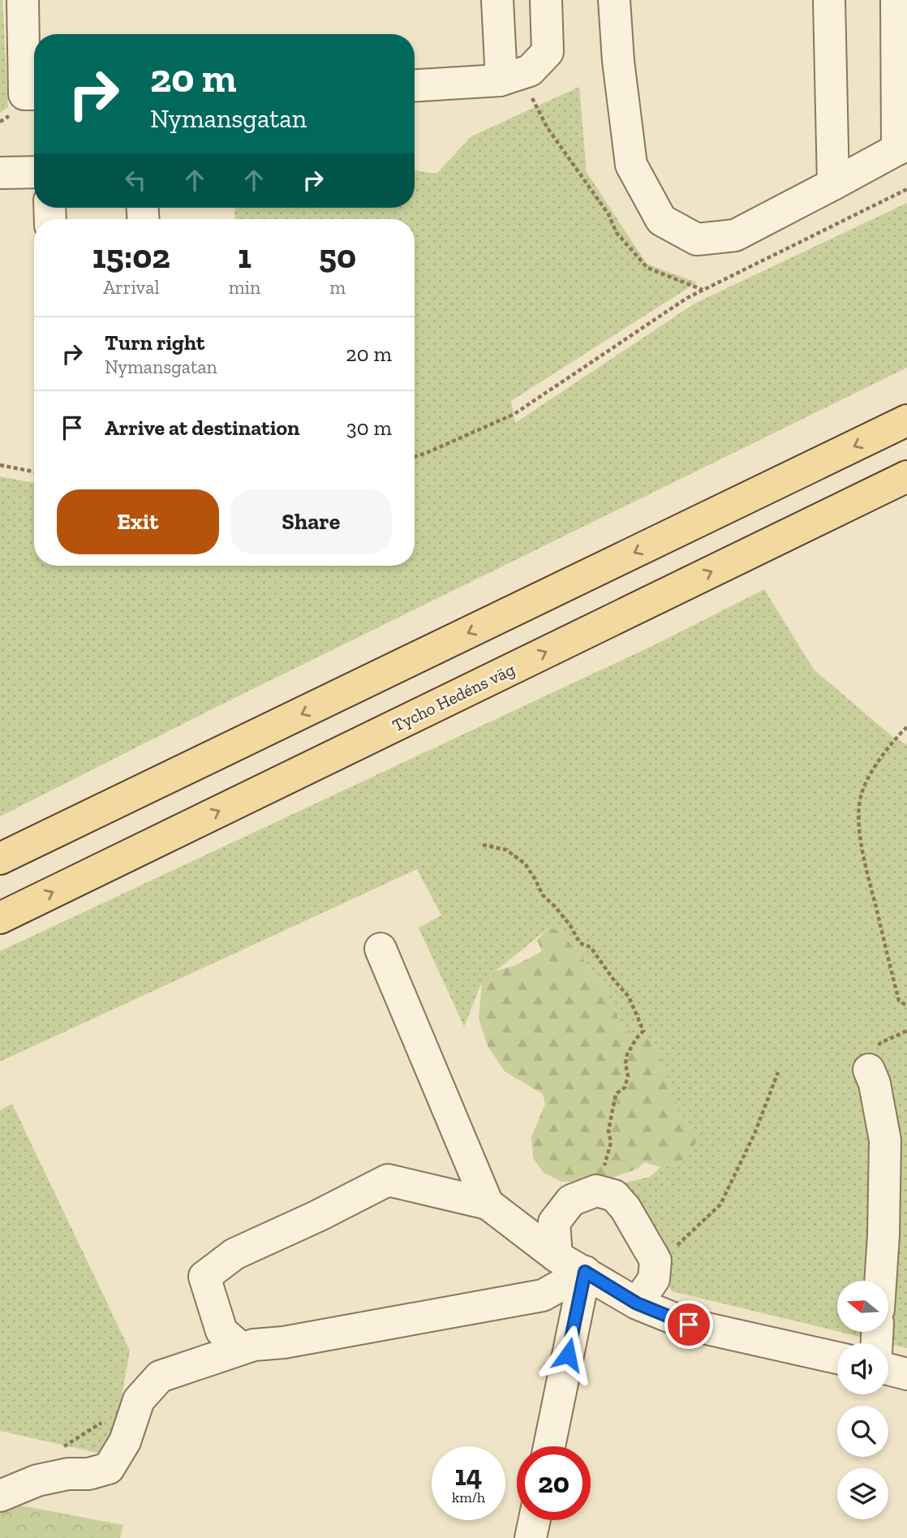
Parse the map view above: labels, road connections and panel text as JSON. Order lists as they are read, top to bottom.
{
  "streets": {
    "main road": ["Tycho Hedéns väg"]
  },
  "north": "left",
  "page": {
    "turn": ["20 m", "Nymansgatan"],
    "eta": [
      "15:02",
      "Arrival",
      "1",
      "min",
      "50",
      "m"
    ],
    "list": [
      {
        "name": "Turn right",
        "note": "Nymansgatan",
        "value": "20 m"
      },
      {
        "name": "Arrive at destination",
        "value": "30 m"
      }
    ],
    "buttons": ["Exit", "Share"],
    "speed": "14 km/h",
    "limit": "20"
  }
}
